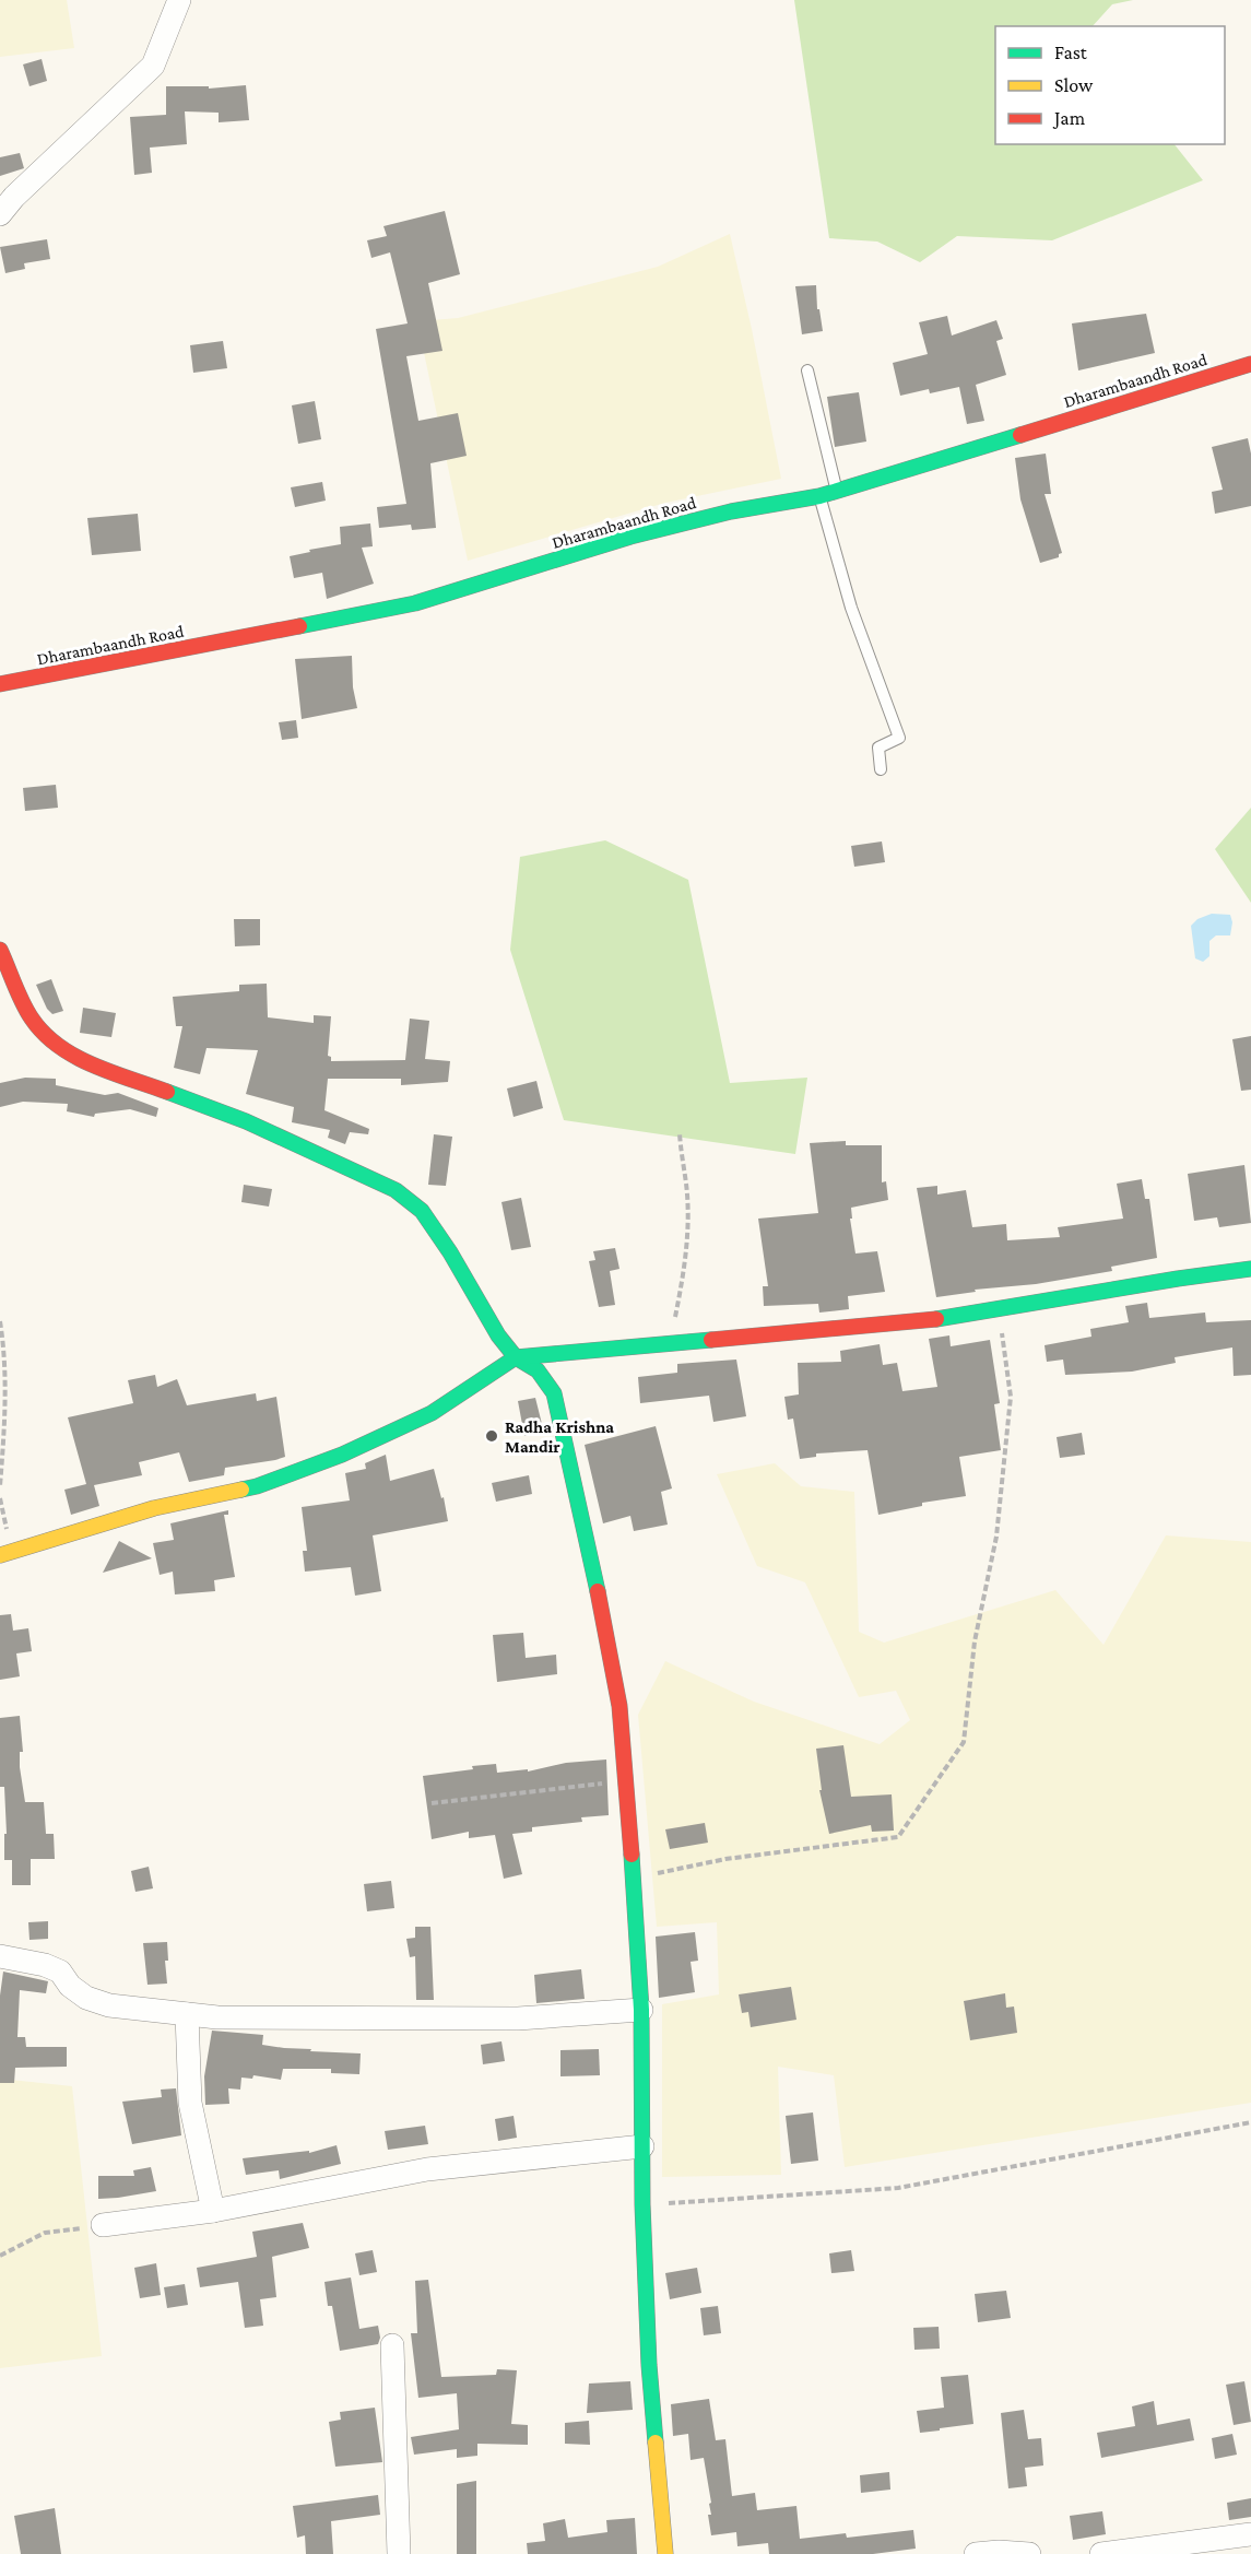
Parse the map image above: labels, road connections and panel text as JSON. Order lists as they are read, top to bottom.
{
  "streets": {
    "street": ["Dharambaandh Road"]
  },
  "places": ["Radha Krishna Mandir"],
  "legend": ["Fast", "Slow", "Jam"]
}
